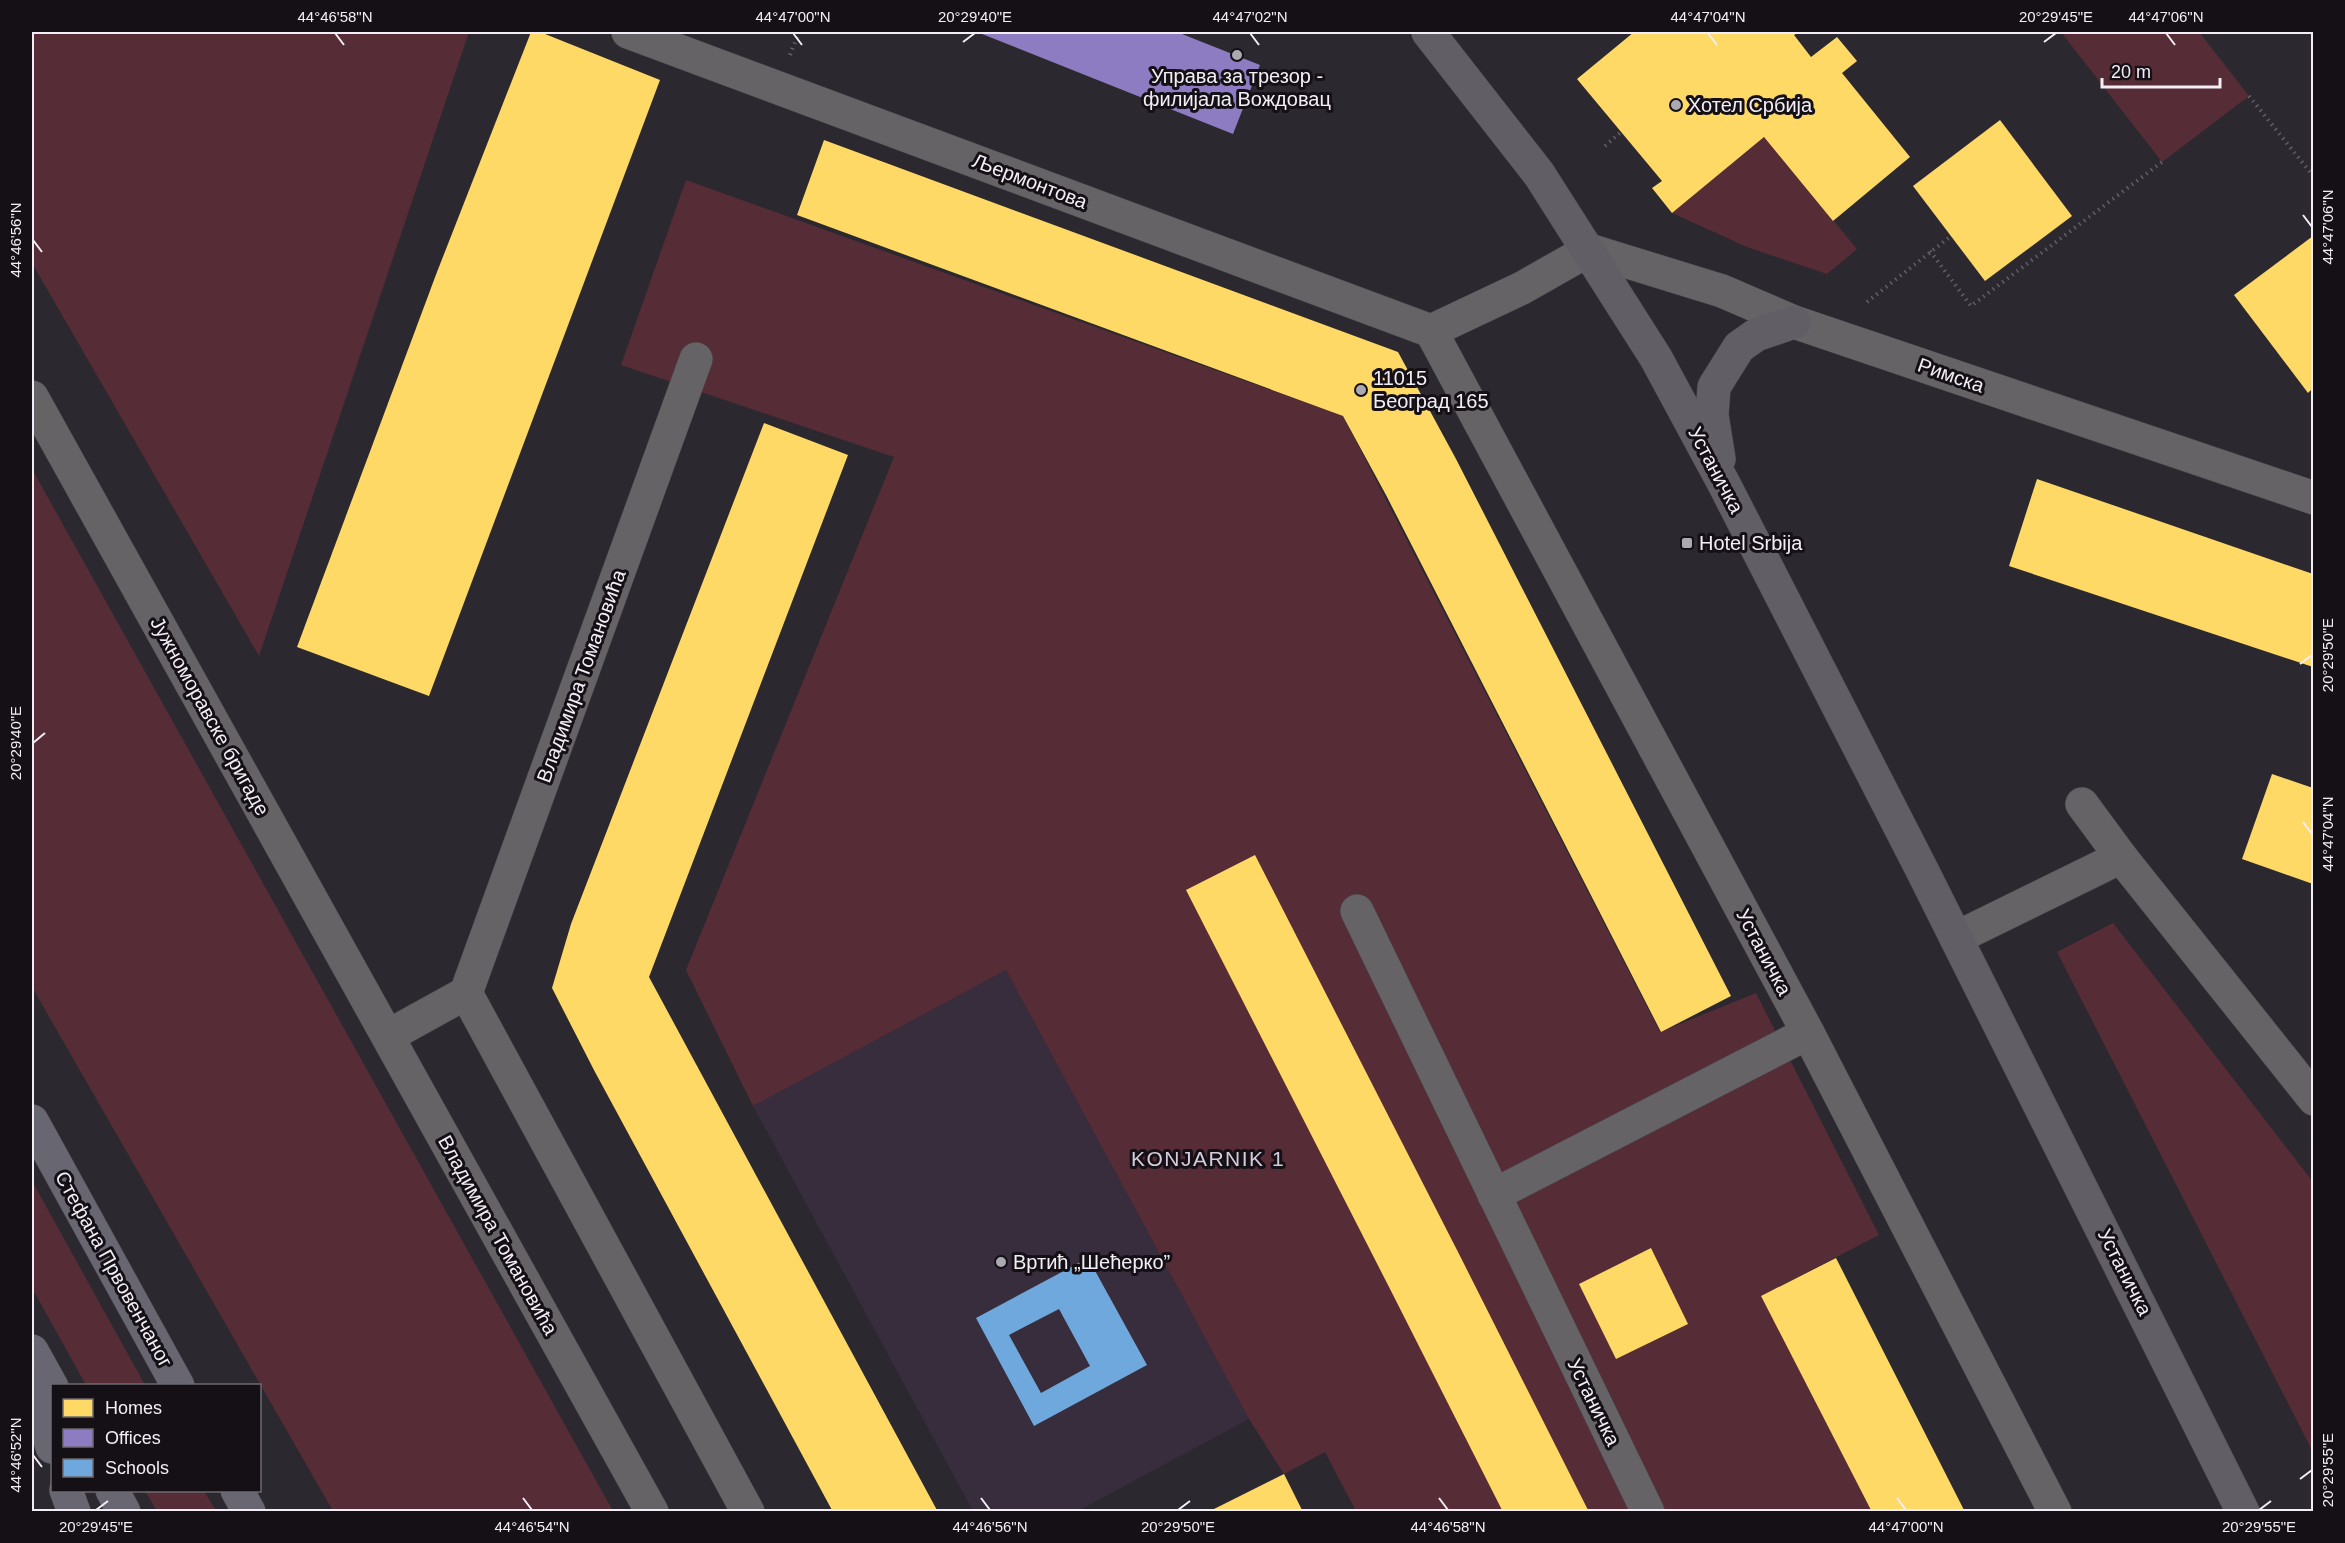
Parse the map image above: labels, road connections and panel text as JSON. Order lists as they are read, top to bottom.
{
  "streets": {
    "highway": ["Стефана Првовенчаног"],
    "main road": ["Устаничка"],
    "street": [
      "Љермонтова",
      "Римска",
      "Владимира Томановића",
      "Јужноморавске бригаде"
    ]
  },
  "crossings": [
    ["Љермонтова", "Устаничка"],
    ["Римска", "Устаничка"],
    ["Владимира Томановића", "Јужноморавске бригаде"]
  ],
  "districts": ["KONJARNIK 1"],
  "places": {
    "other": [
      "Управа за трезор - филијала Вождовац",
      "Хотел Србија",
      "11015 Београд 165",
      "Вртић „Шећерко”"
    ],
    "transit": ["Hotel Srbija"]
  },
  "legend": ["Homes", "Offices", "Schools"],
  "scale_bar": "20 m",
  "coordinates": [
    "44°46'58\"N",
    "44°47'00\"N",
    "20°29'40\"E",
    "44°47'02\"N",
    "44°47'04\"N",
    "20°29'45\"E",
    "44°47'06\"N",
    "44°46'56\"N",
    "20°29'50\"E",
    "44°46'52\"N",
    "20°29'55\"E",
    "44°46'54\"N"
  ]
}
